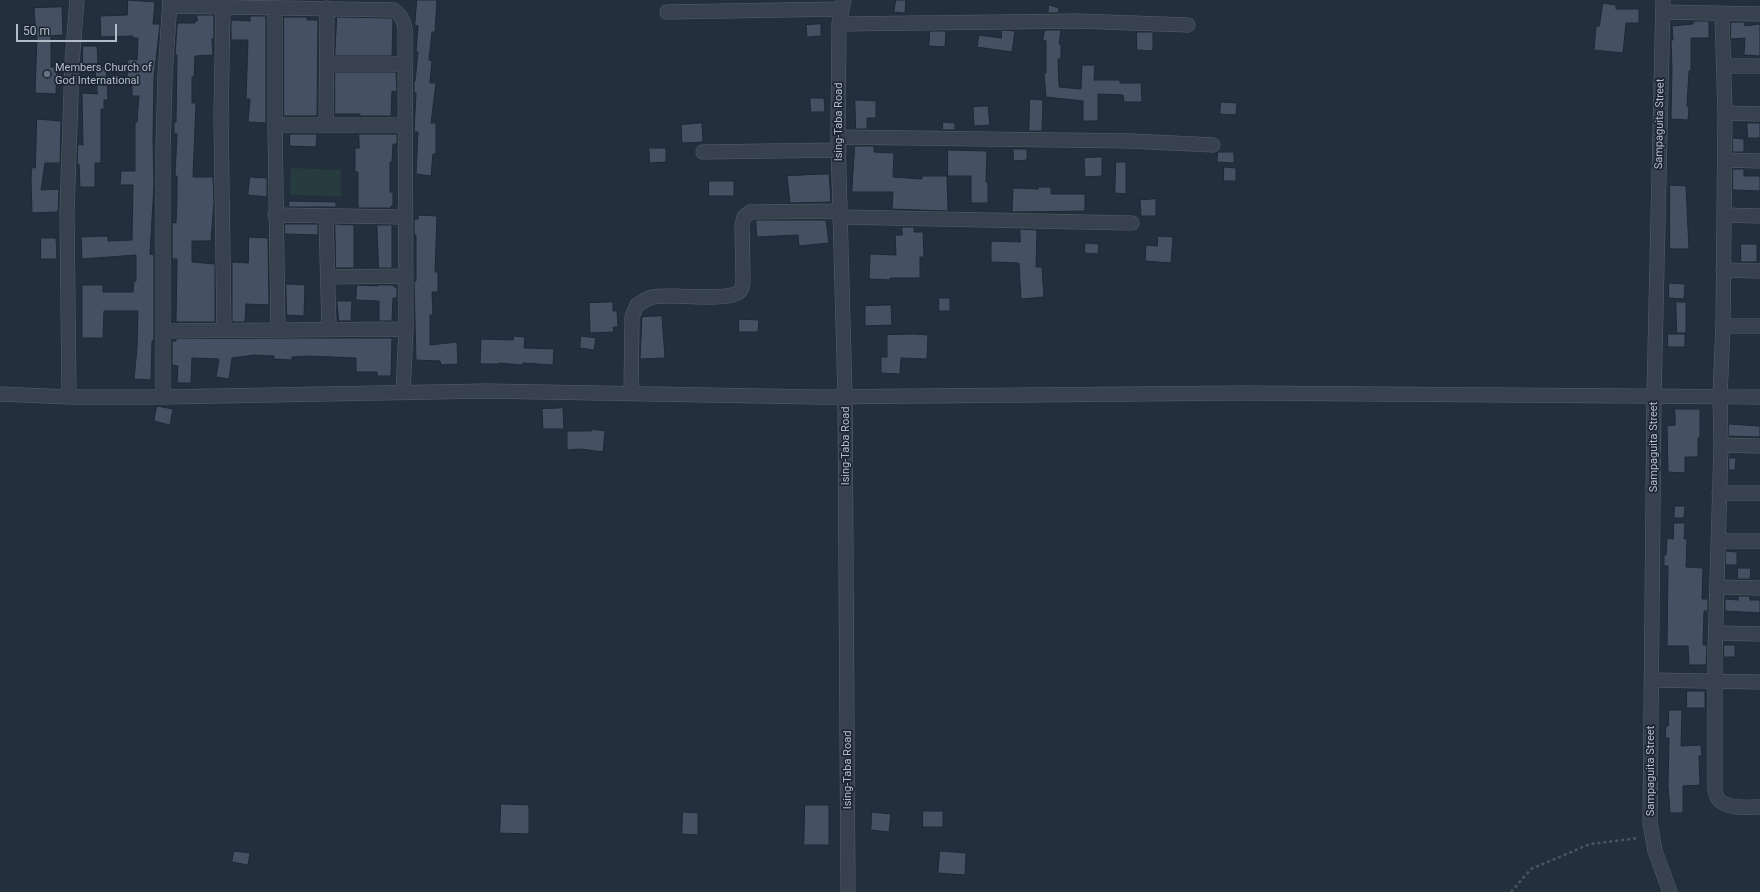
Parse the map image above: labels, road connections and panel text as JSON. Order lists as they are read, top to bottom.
{
  "streets": {
    "street": ["Ising-Taba Road", "Sampaguita Street"]
  },
  "places": ["Members Church of God International"],
  "scale_bar": "50 m"
}
